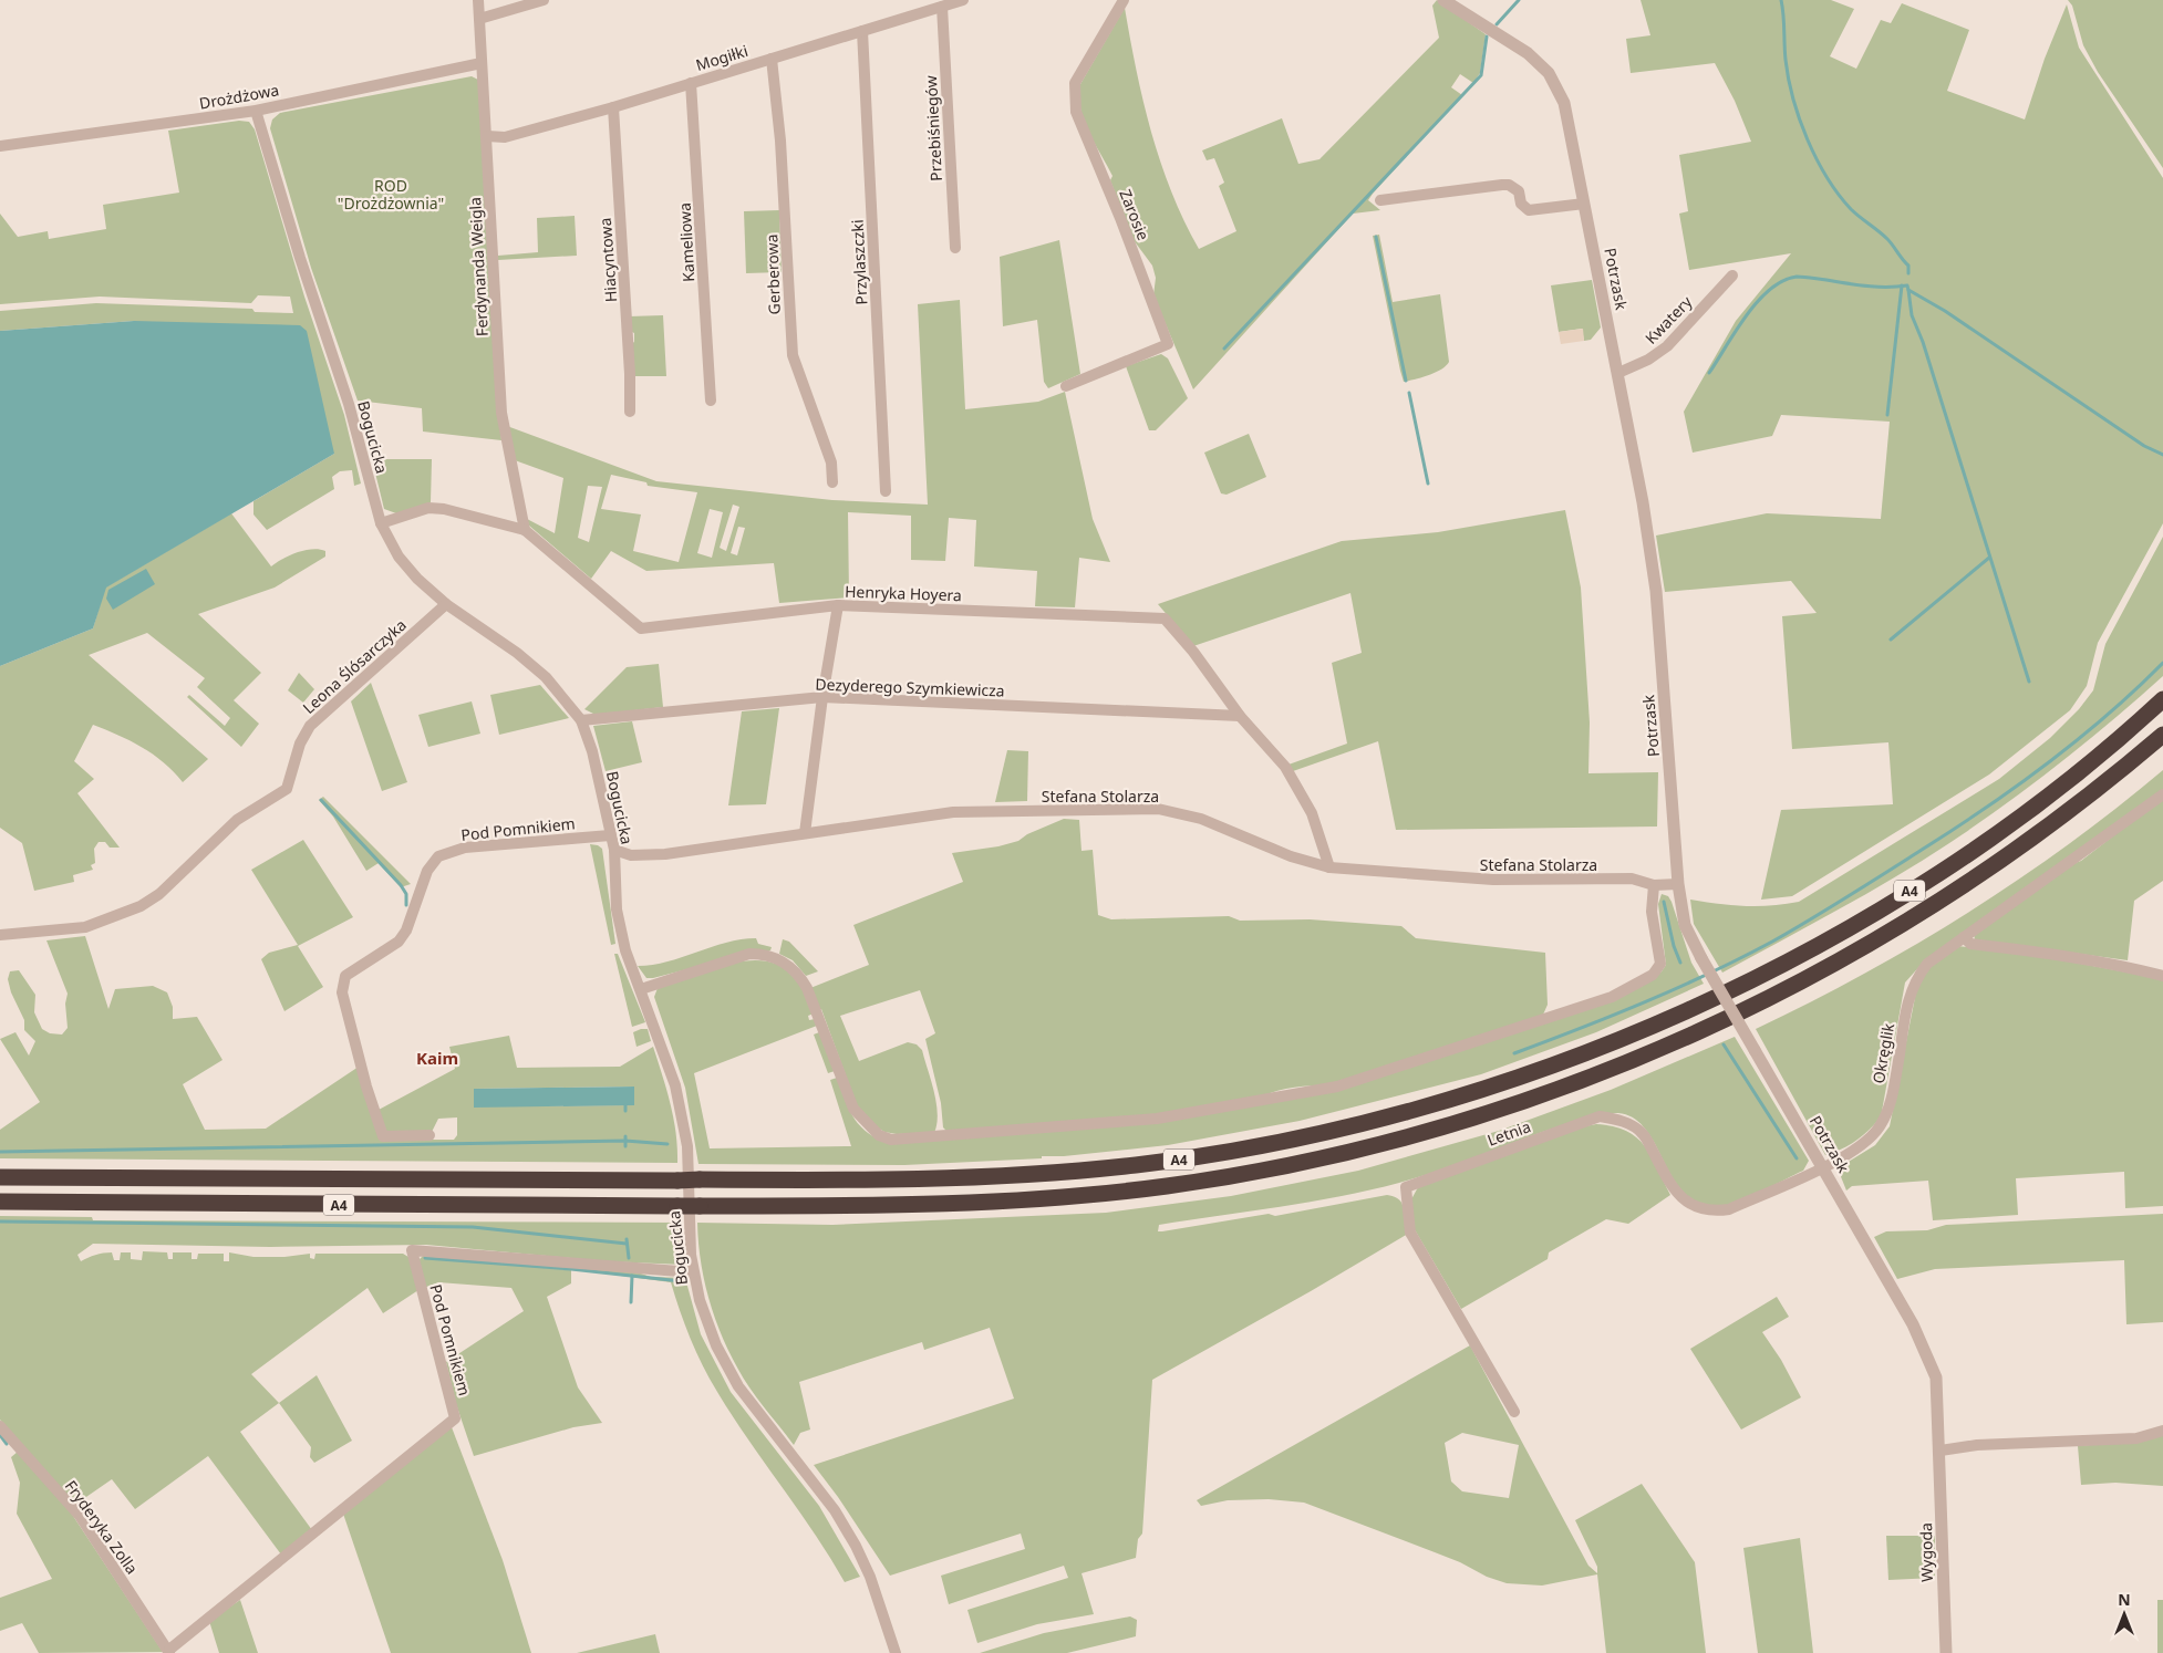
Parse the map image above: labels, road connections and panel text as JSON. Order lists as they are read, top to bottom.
{
  "streets": {
    "highway": ["A4"],
    "street": [
      "Mogiłki",
      "Drożdżowa",
      "Przebiśniegów",
      "Zarosie",
      "Kameliowa",
      "Hiacyntowa",
      "Przylaszczki",
      "Ferdynanda Weigla",
      "Gerberowa",
      "Potrzask",
      "Kwatery",
      "Bogucicka",
      "Henryka Hoyera",
      "Leona Ślósarczyka",
      "Dezyderego Szymkiewicza",
      "Stefana Stolarza",
      "Pod Pomnikiem",
      "Okręglik",
      "Letnia",
      "Fryderyka Zolla",
      "Wygoda"
    ]
  },
  "crossings": [
    ["Mogiłki", "Przebiśniegów"],
    ["Mogiłki", "Kameliowa"],
    ["Mogiłki", "Hiacyntowa"],
    ["Mogiłki", "Przylaszczki"],
    ["Mogiłki", "Ferdynanda Weigla"],
    ["Mogiłki", "Gerberowa"],
    ["Drożdżowa", "Ferdynanda Weigla"],
    ["Drożdżowa", "Bogucicka"],
    ["Ferdynanda Weigla", "Henryka Hoyera"],
    ["Potrzask", "Kwatery"],
    ["Potrzask", "Stefana Stolarza"],
    ["Potrzask", "Okręglik"],
    ["Potrzask", "Letnia"],
    ["Potrzask", "Wygoda"],
    ["Bogucicka", "Henryka Hoyera"],
    ["Bogucicka", "Leona Ślósarczyka"],
    ["Bogucicka", "Dezyderego Szymkiewicza"],
    ["Bogucicka", "Stefana Stolarza"],
    ["Bogucicka", "Pod Pomnikiem"],
    ["Henryka Hoyera", "Dezyderego Szymkiewicza"],
    ["Henryka Hoyera", "Stefana Stolarza"],
    ["Pod Pomnikiem", "Fryderyka Zolla"],
    ["Okręglik", "Letnia"]
  ],
  "districts": ["Kaim"],
  "parks": ["ROD \"Drożdżownia\""],
  "north": "top"
}
